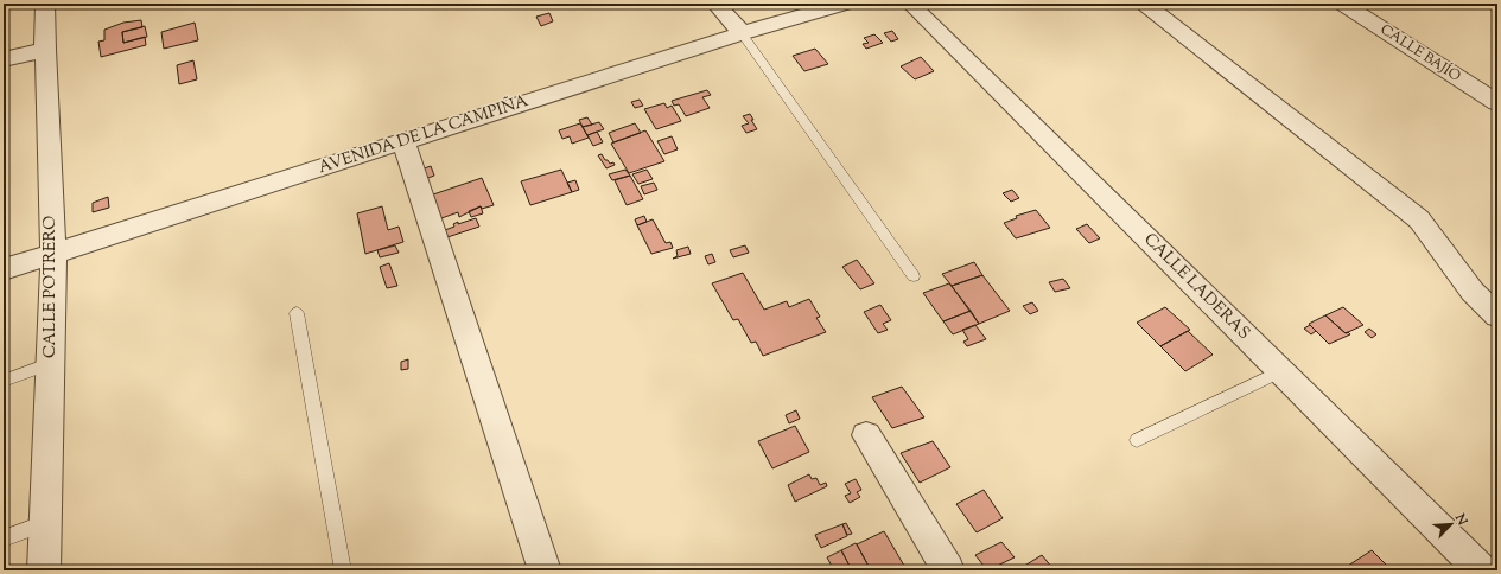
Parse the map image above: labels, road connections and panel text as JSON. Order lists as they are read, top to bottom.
{
  "streets": {
    "street": [
      "CALLE BAJÍO",
      "AVENIDA DE LA CAMPIÑA",
      "CALLE POTRERO",
      "CALLE LADERAS"
    ]
  },
  "crossings": [
    ["AVENIDA DE LA CAMPIÑA", "CALLE POTRERO"]
  ],
  "north": "top right"
}
